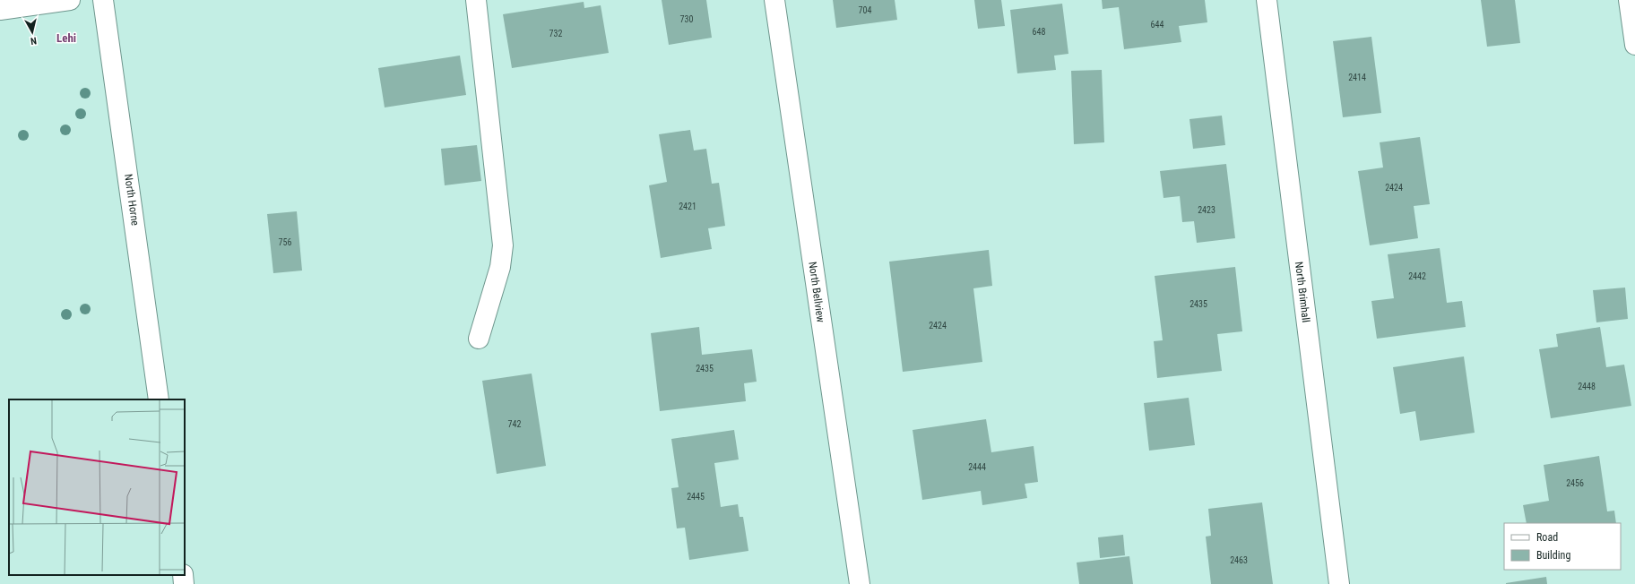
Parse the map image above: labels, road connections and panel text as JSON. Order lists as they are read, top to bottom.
{
  "streets": {
    "street": ["North Horne", "North Bellview", "North Brimhall"]
  },
  "districts": ["Lehi"],
  "house_numbers": [
    "704",
    "730",
    "644",
    "648",
    "732",
    "2414",
    "2424",
    "2421",
    "2423",
    "756",
    "2442",
    "2435",
    "2424",
    "2435",
    "2448",
    "742",
    "2444",
    "2456",
    "2445",
    "2463"
  ],
  "legend": ["Road", "Building"],
  "north": "bottom"
}
